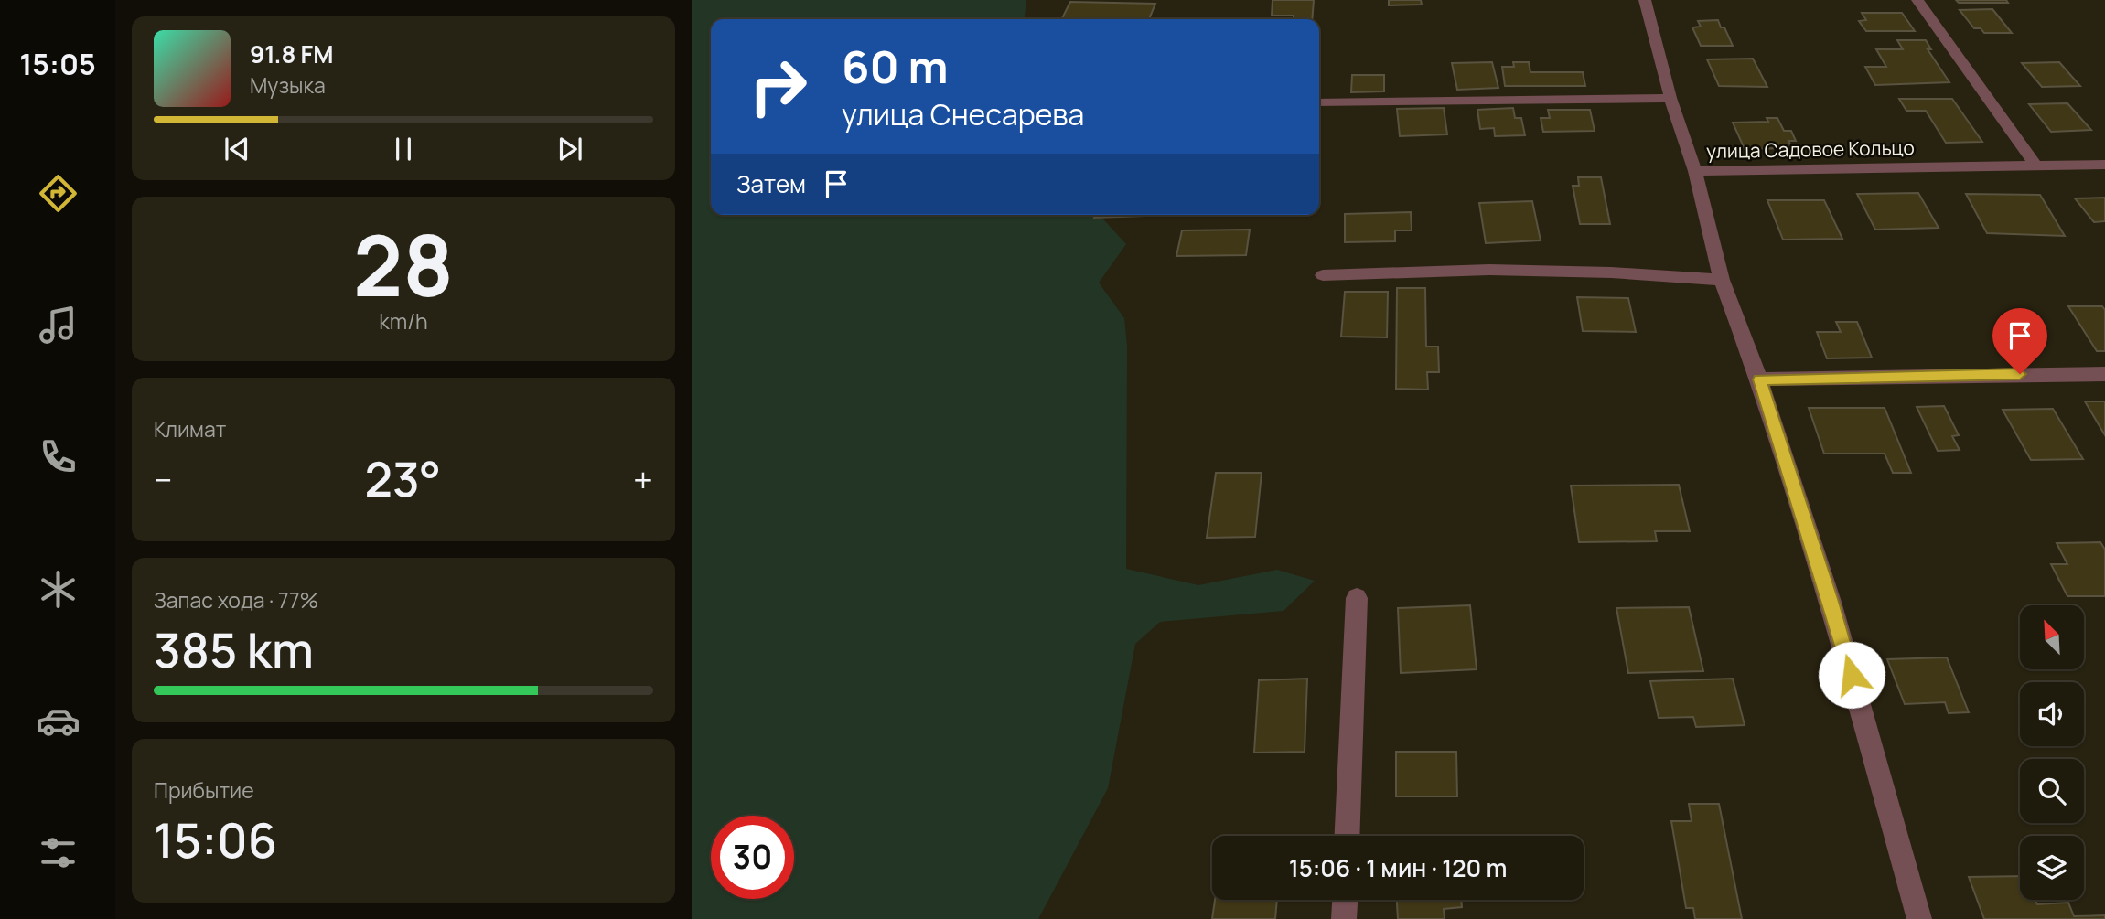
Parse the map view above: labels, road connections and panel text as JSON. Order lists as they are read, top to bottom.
{
  "streets": {
    "street": ["улица Садовое Кольцо"]
  },
  "north": "top left",
  "page": {
    "tabs": "15:05",
    "turn": ["60 m", "улица Снесарева"],
    "song": ["91.8 FM", "Музыка"],
    "then": "Затем",
    "tile": [
      ["28", "km/h"],
      "Климат",
      ["Запас хода · 77%", "385 km"],
      ["Прибытие", "15:06"]
    ],
    "heat": ["−", "23°", "+"],
    "limit": "30",
    "trip": "15:06 · 1 мин · 120 m"
  }
}
